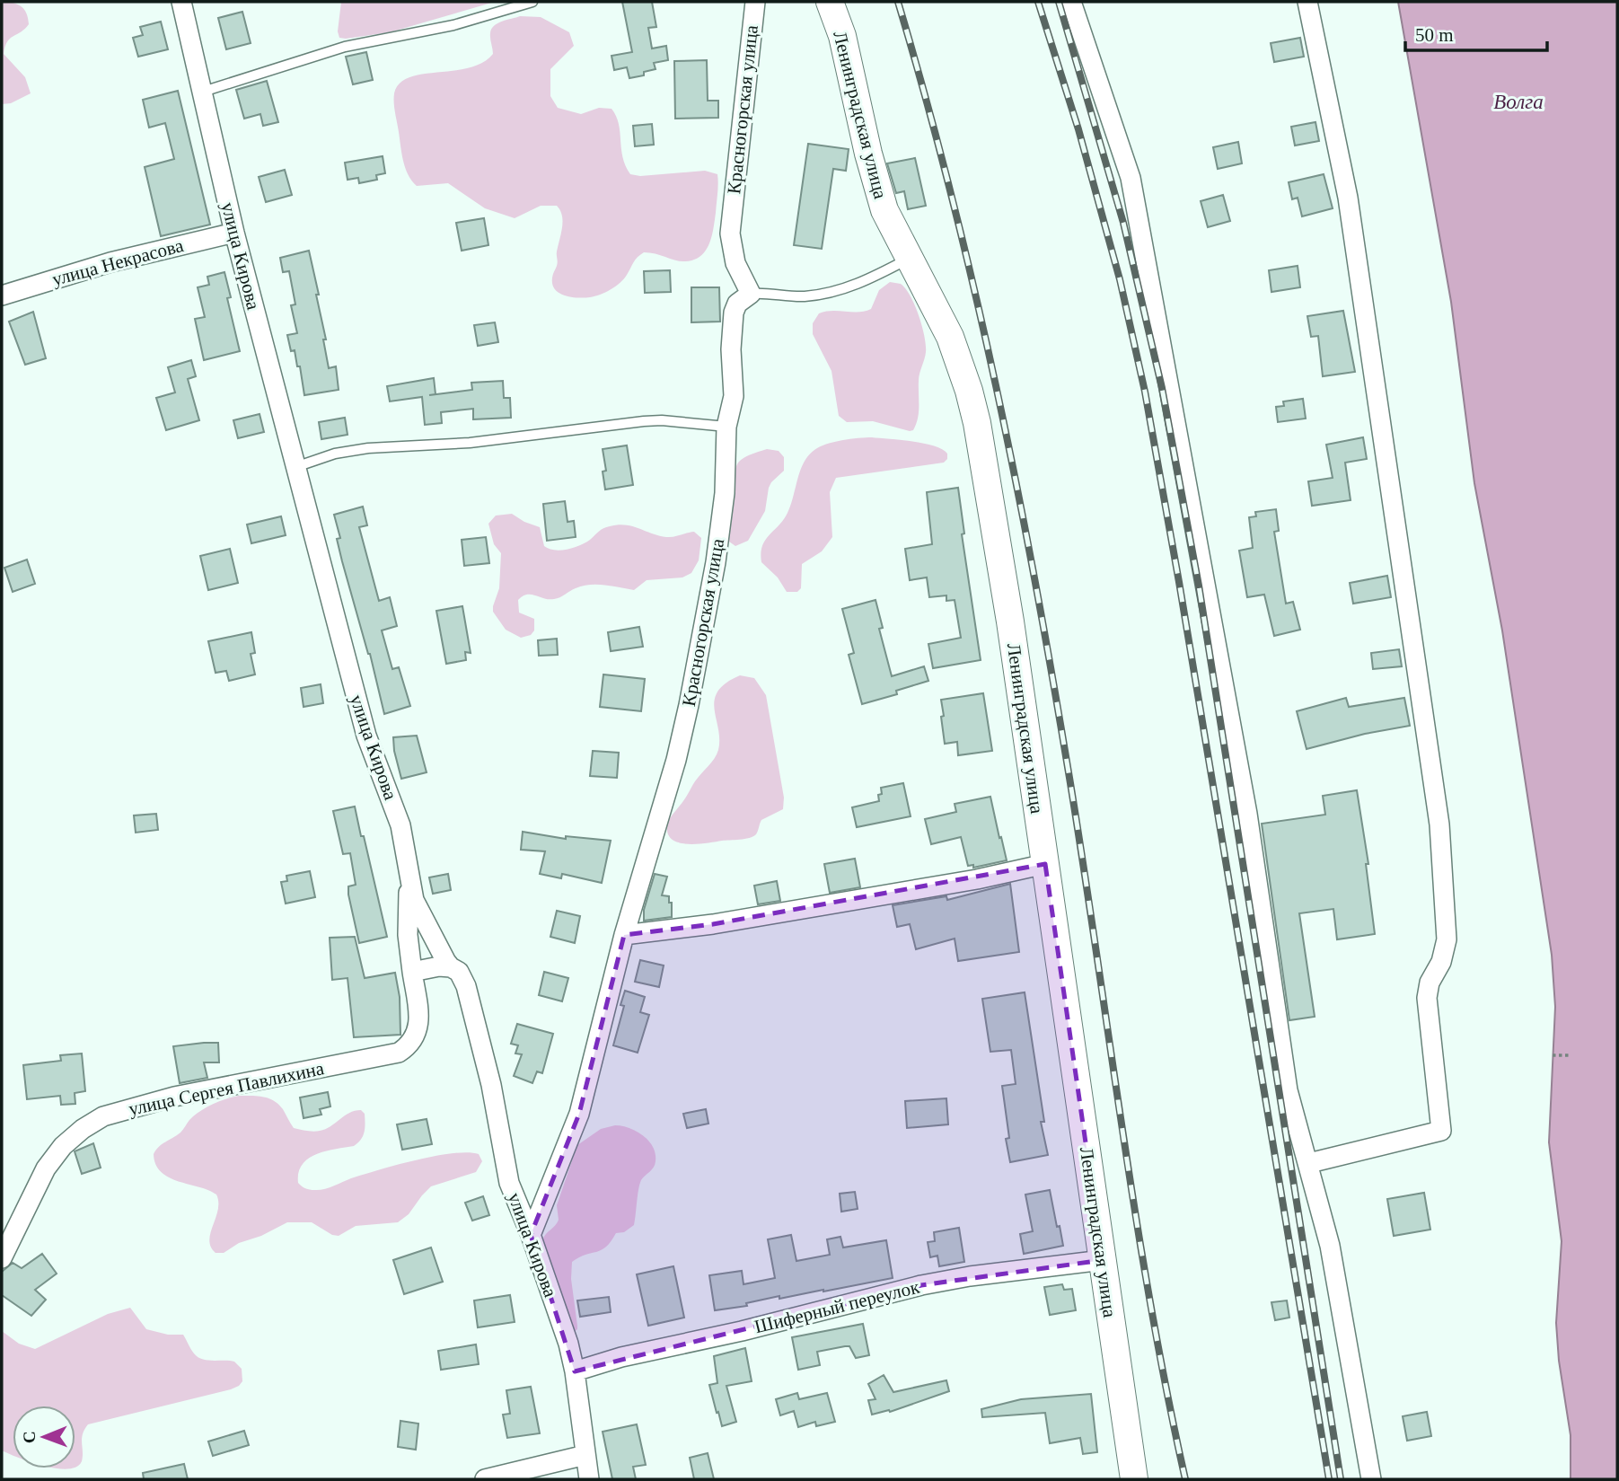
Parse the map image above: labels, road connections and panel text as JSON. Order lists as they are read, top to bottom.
{
  "streets": {
    "main road": ["Ленинградская улица"],
    "street": [
      "Красногорская улица",
      "улица Кирова",
      "улица Некрасова",
      "улица Сергея Павлихина",
      "Шиферный переулок"
    ]
  },
  "crossings": [
    ["Красногорская улица", "улица Кирова"],
    ["Ленинградская улица", "Шиферный переулок"],
    ["улица Кирова", "улица Некрасова"],
    ["улица Кирова", "улица Сергея Павлихина"],
    ["улица Кирова", "Шиферный переулок"]
  ],
  "water": ["Волга"],
  "scale_bar": "50 m",
  "north": "left"
}
